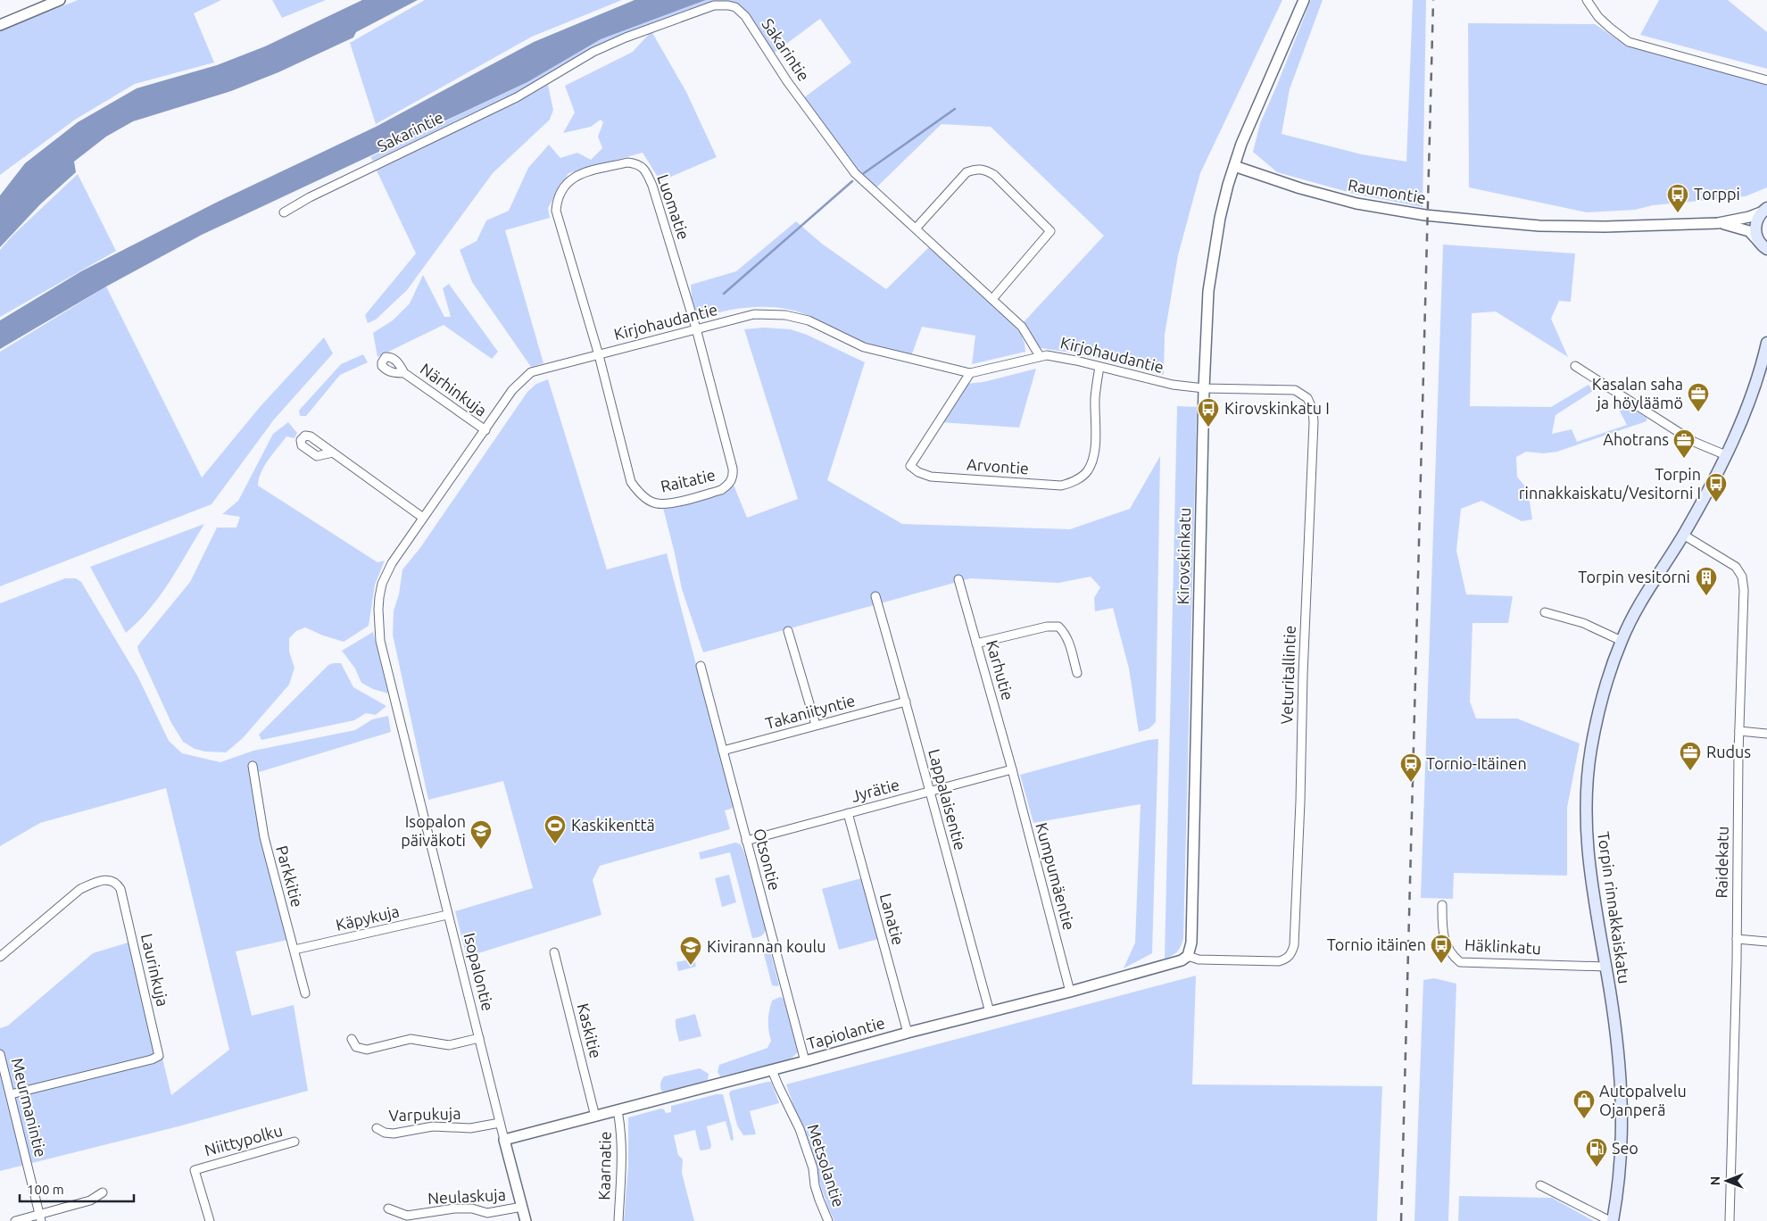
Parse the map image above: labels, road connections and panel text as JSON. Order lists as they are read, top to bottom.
{
  "streets": {
    "main road": ["Torpin rinnakkaiskatu"],
    "street": [
      "Sakarintie",
      "Raumontie",
      "Luomatie",
      "Kirjohaudantie",
      "Närhinkuja",
      "Arvontie",
      "Raitatie",
      "Kirovskinkatu",
      "Karhutie",
      "Veturitallintie",
      "Takaniityntie",
      "Jyrätie",
      "Lappalaisentie",
      "Otsontie",
      "Raidekatu",
      "Parkkitie",
      "Kumpumäentie",
      "Käpykuja",
      "Lanatie",
      "Häklinkatu",
      "Laurinkuja",
      "Isopalontie",
      "Kaskitie",
      "Tapiolantie",
      "Meurmanintie",
      "Varpukuja",
      "Niittypolku",
      "Kaarnatie",
      "Metsolantie",
      "Neulaskuja"
    ]
  },
  "crossings": [
    ["Sakarintie", "Kirjohaudantie"],
    ["Raumontie", "Kirovskinkatu"],
    ["Luomatie", "Kirjohaudantie"],
    ["Luomatie", "Raitatie"],
    ["Kirjohaudantie", "Närhinkuja"],
    ["Kirjohaudantie", "Arvontie"],
    ["Kirjohaudantie", "Raitatie"],
    ["Kirjohaudantie", "Kirovskinkatu"],
    ["Kirjohaudantie", "Veturitallintie"],
    ["Kirjohaudantie", "Isopalontie"],
    ["Kirovskinkatu", "Veturitallintie"],
    ["Kirovskinkatu", "Tapiolantie"],
    ["Karhutie", "Jyrätie"],
    ["Karhutie", "Kumpumäentie"],
    ["Veturitallintie", "Tapiolantie"],
    ["Takaniityntie", "Lappalaisentie"],
    ["Takaniityntie", "Otsontie"],
    ["Jyrätie", "Lappalaisentie"],
    ["Jyrätie", "Otsontie"],
    ["Jyrätie", "Kumpumäentie"],
    ["Jyrätie", "Lanatie"],
    ["Lappalaisentie", "Tapiolantie"],
    ["Otsontie", "Tapiolantie"],
    ["Raidekatu", "Torpin rinnakkaiskatu"],
    ["Parkkitie", "Käpykuja"],
    ["Kumpumäentie", "Tapiolantie"],
    ["Torpin rinnakkaiskatu", "Häklinkatu"],
    ["Käpykuja", "Isopalontie"],
    ["Lanatie", "Tapiolantie"],
    ["Laurinkuja", "Meurmanintie"],
    ["Isopalontie", "Tapiolantie"],
    ["Isopalontie", "Varpukuja"],
    ["Isopalontie", "Neulaskuja"],
    ["Kaskitie", "Tapiolantie"],
    ["Tapiolantie", "Kaarnatie"],
    ["Tapiolantie", "Metsolantie"]
  ],
  "places": {
    "bus stop": [
      "Torppi",
      "Kirovskinkatu I",
      "Torpin rinnakkaiskatu/Vesitorni I",
      "Tornio itäinen"
    ],
    "office": ["Kasalan saha ja höyläämö", "Ahotrans", "Rudus"],
    "building": ["Torpin vesitorni"],
    "station": ["Tornio-Itäinen"],
    "sports": ["Kaskikenttä"],
    "school or university": ["Isopalon päiväkoti", "Kivirannan koulu"],
    "shop": ["Autopalvelu Ojanperä"],
    "fuel station": ["Seo"]
  },
  "scale_bar": "100 m",
  "north": "left"
}
